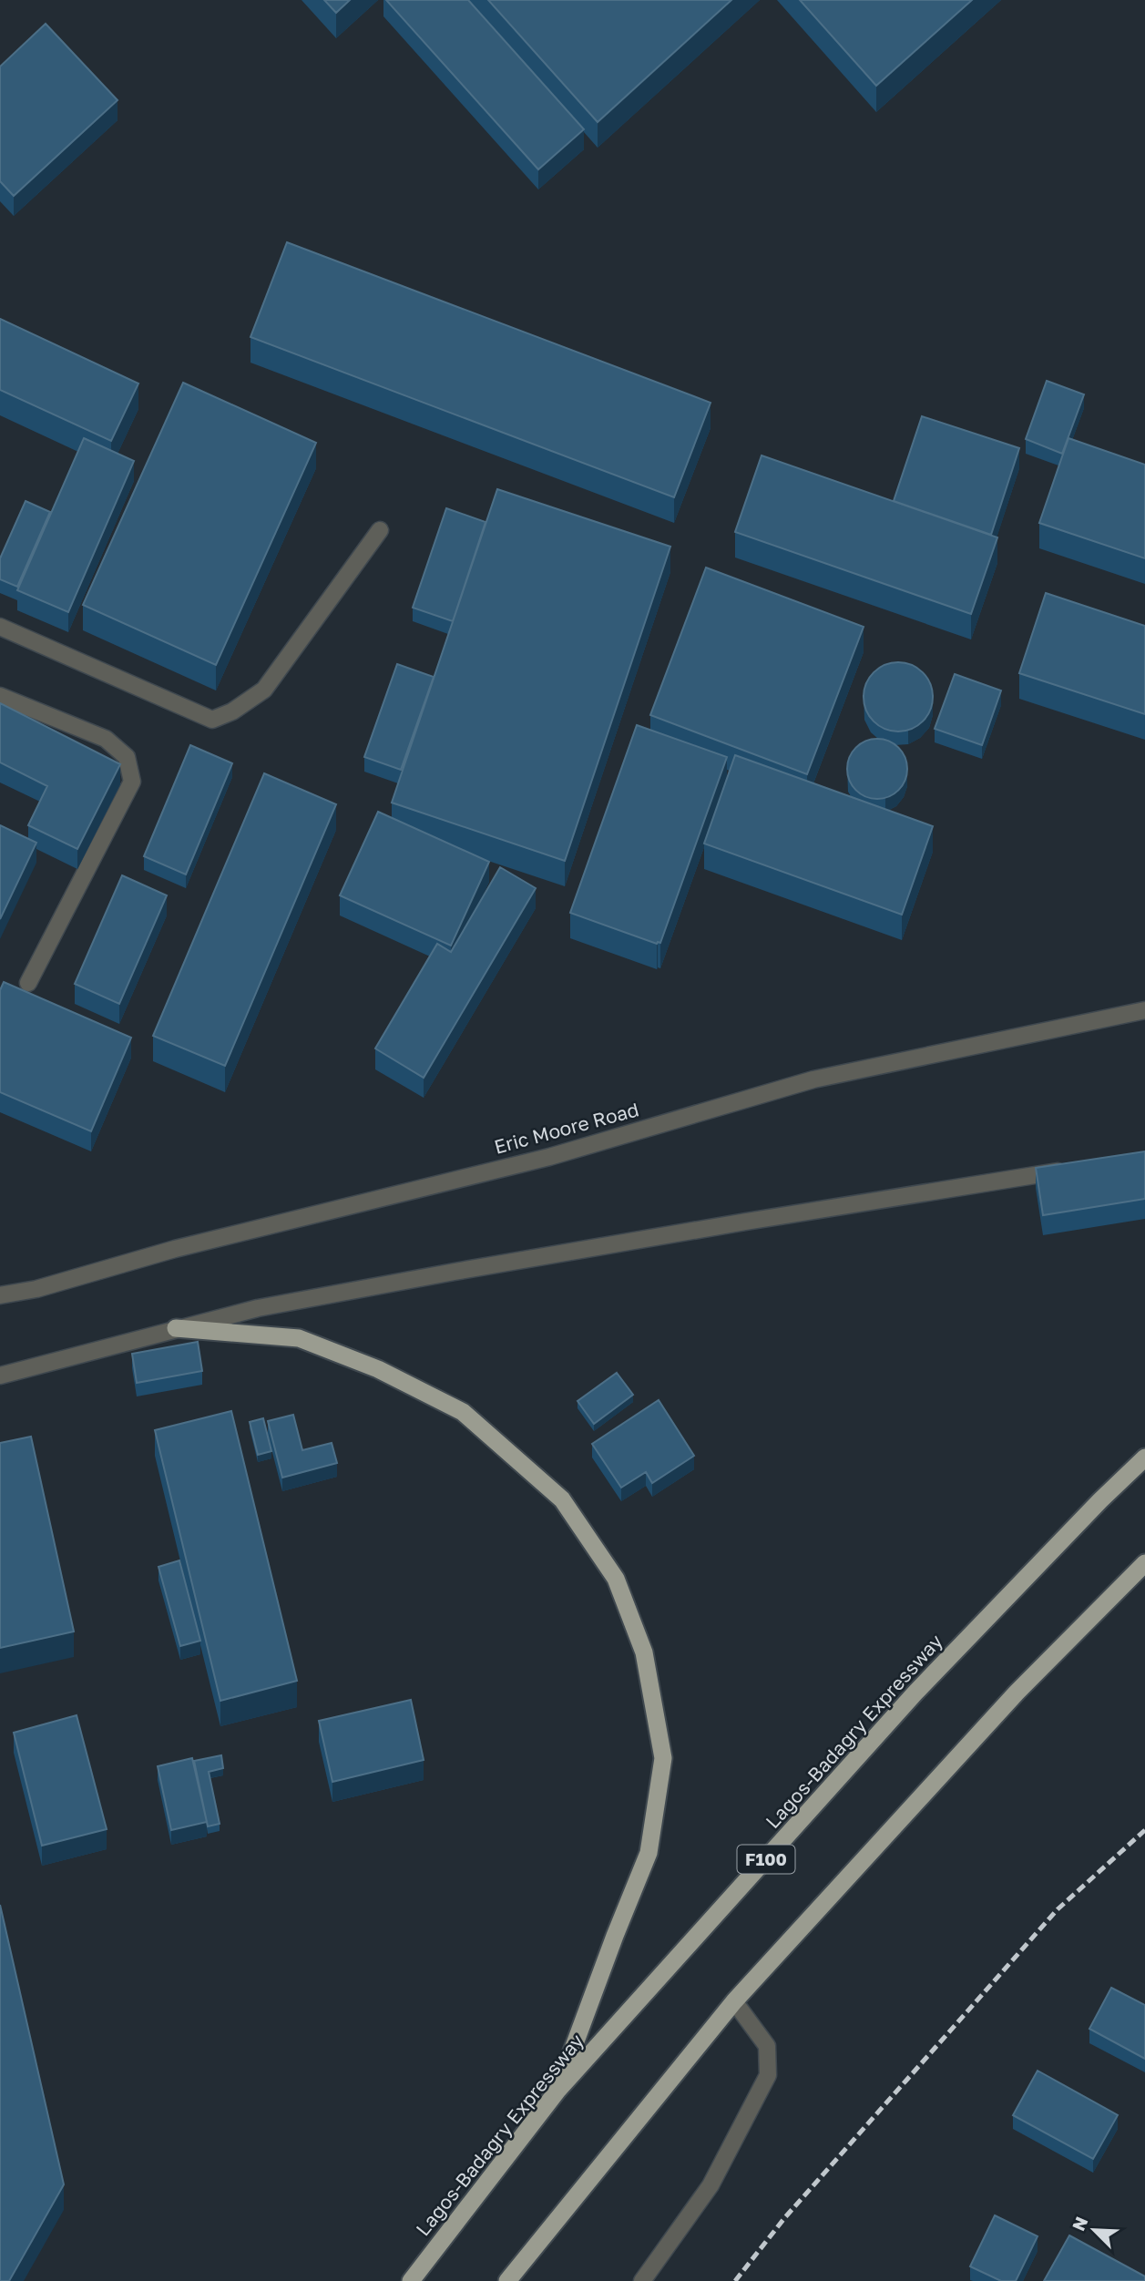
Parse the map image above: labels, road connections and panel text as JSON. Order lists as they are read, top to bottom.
{
  "streets": {
    "highway": ["Lagos-Badagry Expressway", "F100"],
    "street": ["Eric Moore Road"]
  },
  "north": "top left"
}
